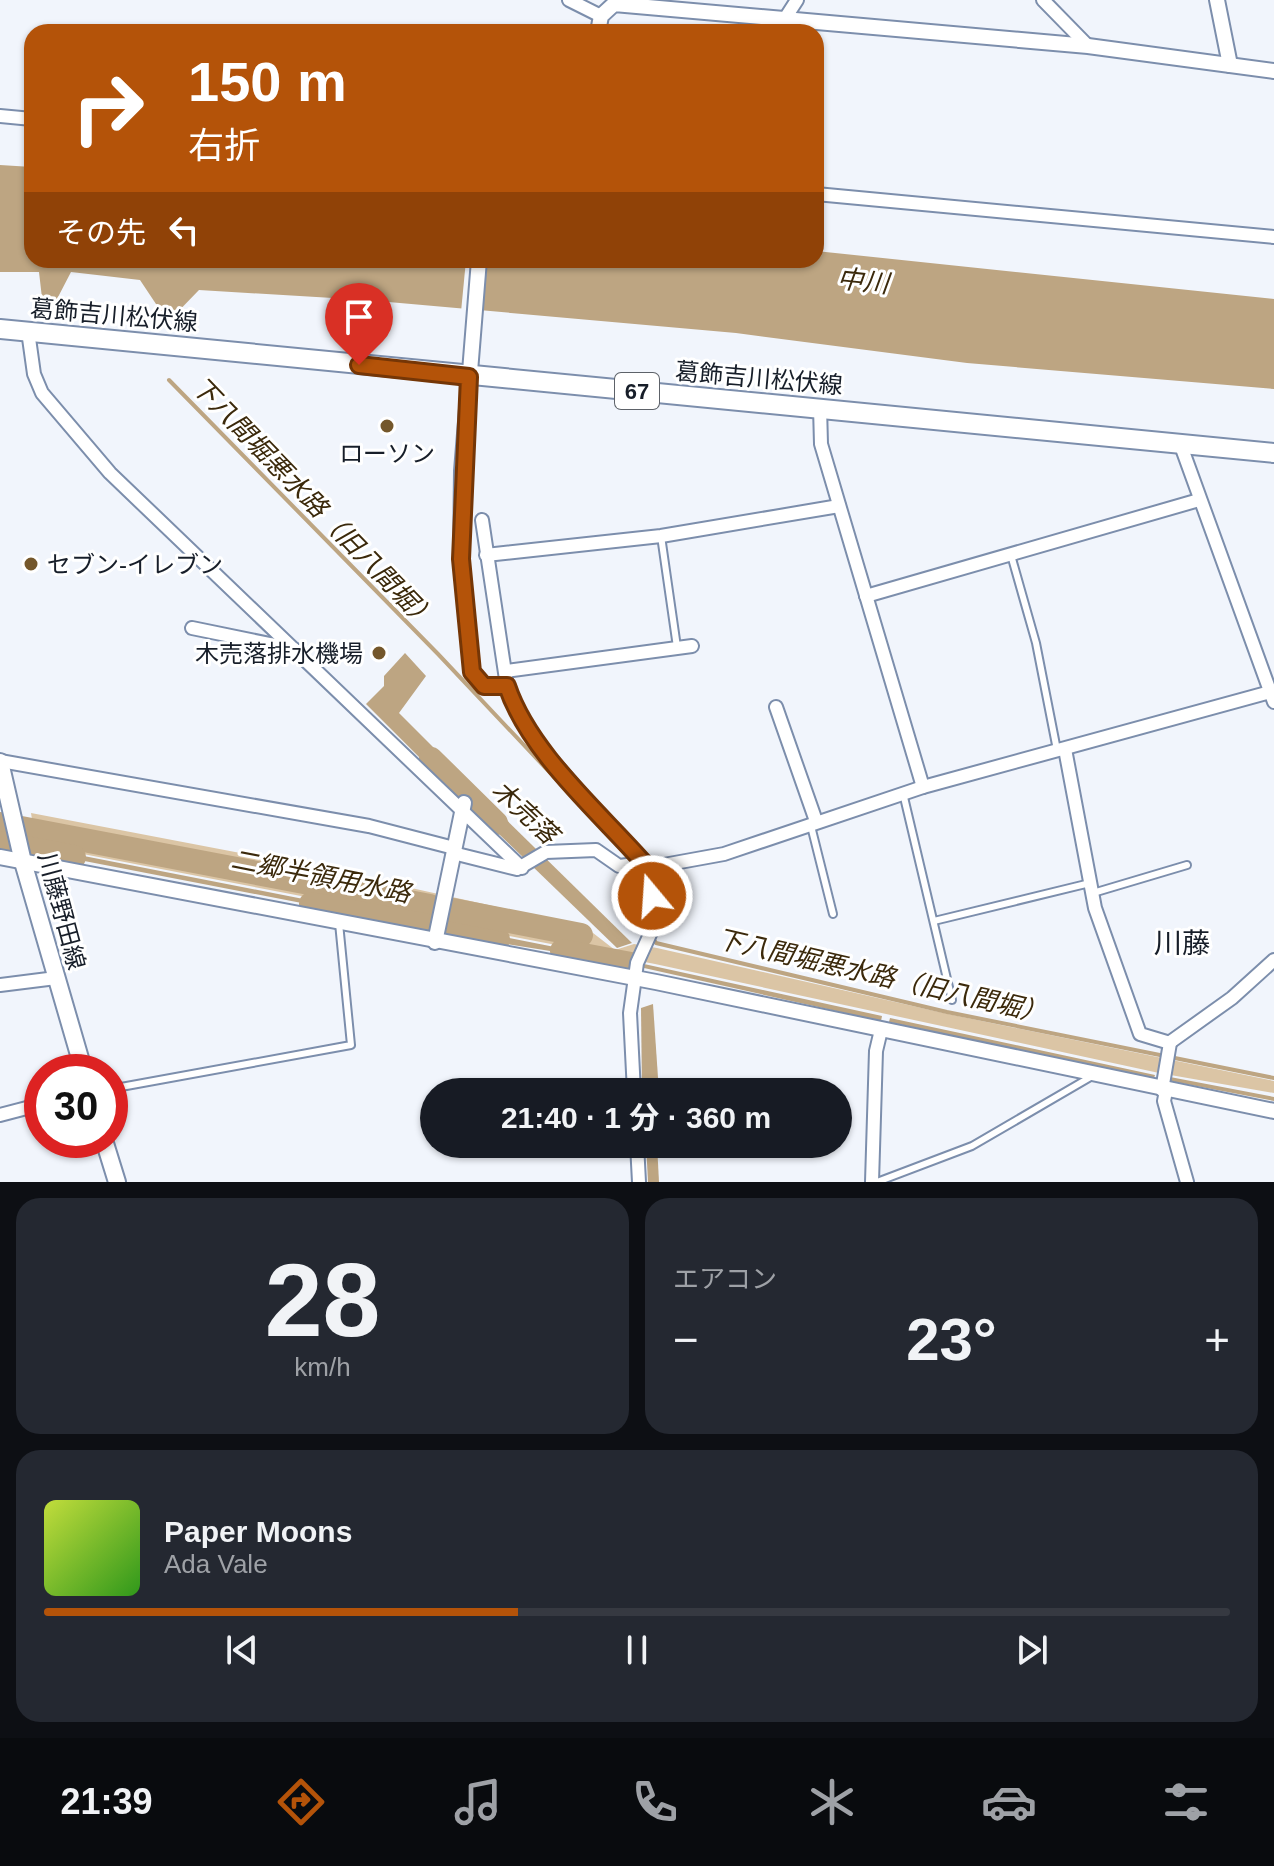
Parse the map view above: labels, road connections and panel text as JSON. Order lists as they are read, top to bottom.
{
  "streets": {
    "main road": ["葛飾吉川松伏線", "67", "川藤野田線"]
  },
  "districts": ["川藤"],
  "water": [
    "中川",
    "下八間堀悪水路（旧八間堀）",
    "木売落",
    "二郷半領用水路"
  ],
  "places": ["ローソン", "セブン-イレブン", "木売落排水機場"],
  "page": {
    "turn": ["150 m", "右折"],
    "then": "その先",
    "limit": "30",
    "trip": "21:40 · 1 分 · 360 m",
    "tile": [
      ["28", "km/h"],
      "エアコン"
    ],
    "heat": ["−", "23°", "+"],
    "song": ["Paper Moons", "Ada Vale"],
    "tabs": "21:39"
  }
}
